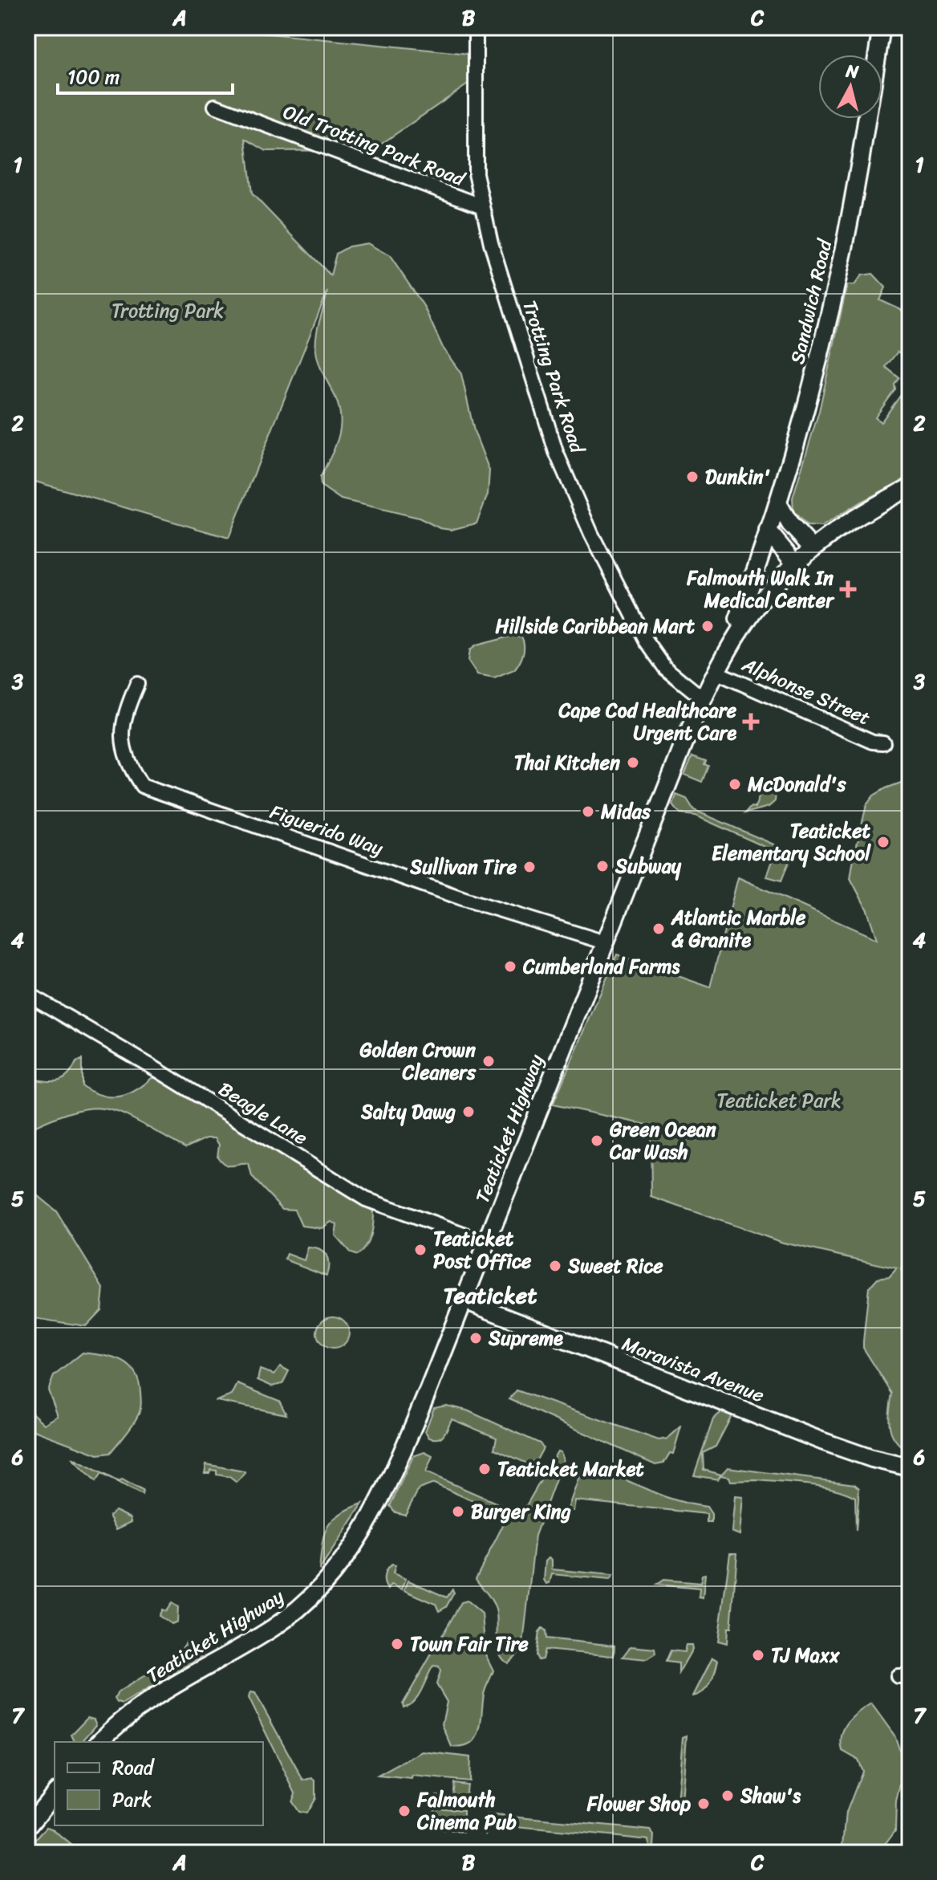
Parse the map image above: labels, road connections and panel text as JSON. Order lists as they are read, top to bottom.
{
  "streets": {
    "main road": ["Sandwich Road", "Teaticket Highway", "Maravista Avenue"],
    "street": [
      "Old Trotting Park Road",
      "Trotting Park Road",
      "Alphonse Street",
      "Figuerido Way",
      "Beagle Lane"
    ]
  },
  "crossings": [
    ["Old Trotting Park Road", "Trotting Park Road"],
    ["Sandwich Road", "Teaticket Highway"],
    ["Trotting Park Road", "Teaticket Highway"],
    ["Alphonse Street", "Teaticket Highway"],
    ["Figuerido Way", "Teaticket Highway"],
    ["Beagle Lane", "Teaticket Highway"],
    ["Teaticket Highway", "Maravista Avenue"]
  ],
  "districts": ["Teaticket"],
  "parks": ["Trotting Park", "Teaticket Park"],
  "places": {
    "other": [
      "Dunkin'",
      "Hillside Caribbean Mart",
      "Thai Kitchen",
      "McDonald's",
      "Midas",
      "Teaticket Elementary School",
      "Subway",
      "Sullivan Tire",
      "Atlantic Marble & Granite",
      "Cumberland Farms",
      "Golden Crown Cleaners",
      "Salty Dawg",
      "Green Ocean Car Wash",
      "Teaticket Post Office",
      "Sweet Rice",
      "Supreme",
      "Teaticket Market",
      "Burger King",
      "Town Fair Tire",
      "TJ Maxx",
      "Shaw's",
      "Flower Shop",
      "Falmouth Cinema Pub"
    ],
    "health": ["Falmouth Walk In Medical Center", "Cape Cod Healthcare Urgent Care"]
  },
  "legend": ["Road", "Park"],
  "scale_bar": "100 m",
  "north": "top",
  "grid": {
    "columns": ["A", "B", "C"],
    "rows": [
      "1",
      "2",
      "3",
      "4",
      "5",
      "6",
      "7"
    ]
  }
}
